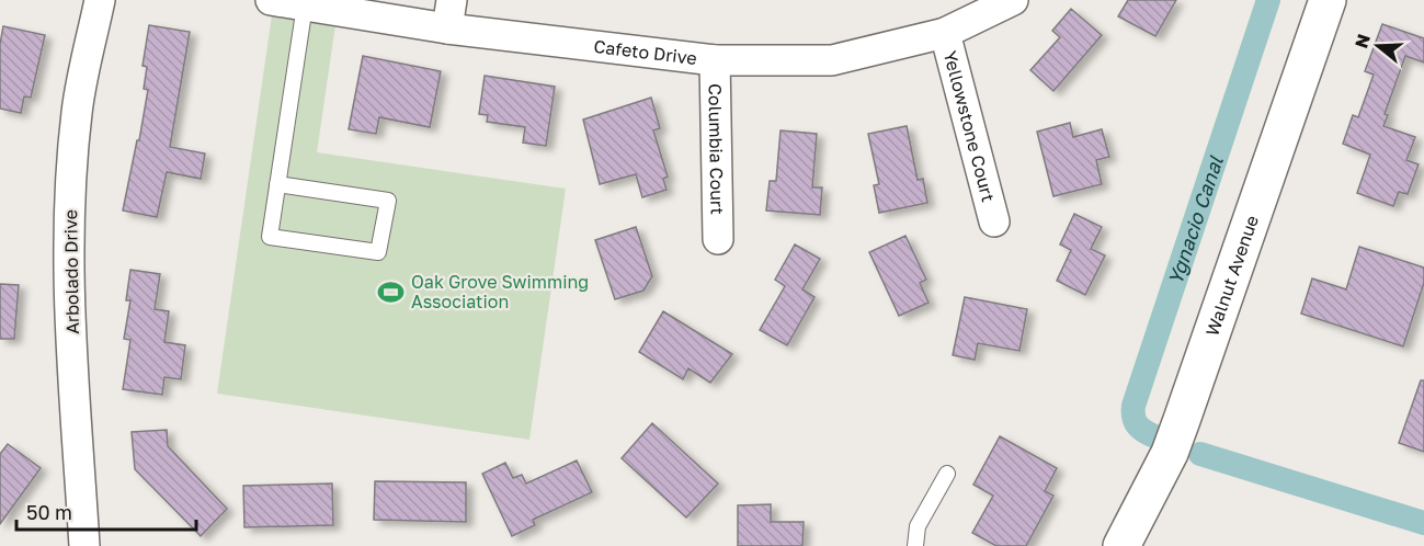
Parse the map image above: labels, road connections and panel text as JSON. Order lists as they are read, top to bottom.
{
  "streets": {
    "street": [
      "Cafeto Drive",
      "Yellowstone Court",
      "Columbia Court",
      "Arbolado Drive",
      "Walnut Avenue"
    ]
  },
  "crossings": [
    ["Cafeto Drive", "Yellowstone Court"],
    ["Cafeto Drive", "Columbia Court"]
  ],
  "water": ["Ygnacio Canal"],
  "places": {
    "sports": ["Oak Grove Swimming Association"]
  },
  "scale_bar": "50 m",
  "north": "left"
}
